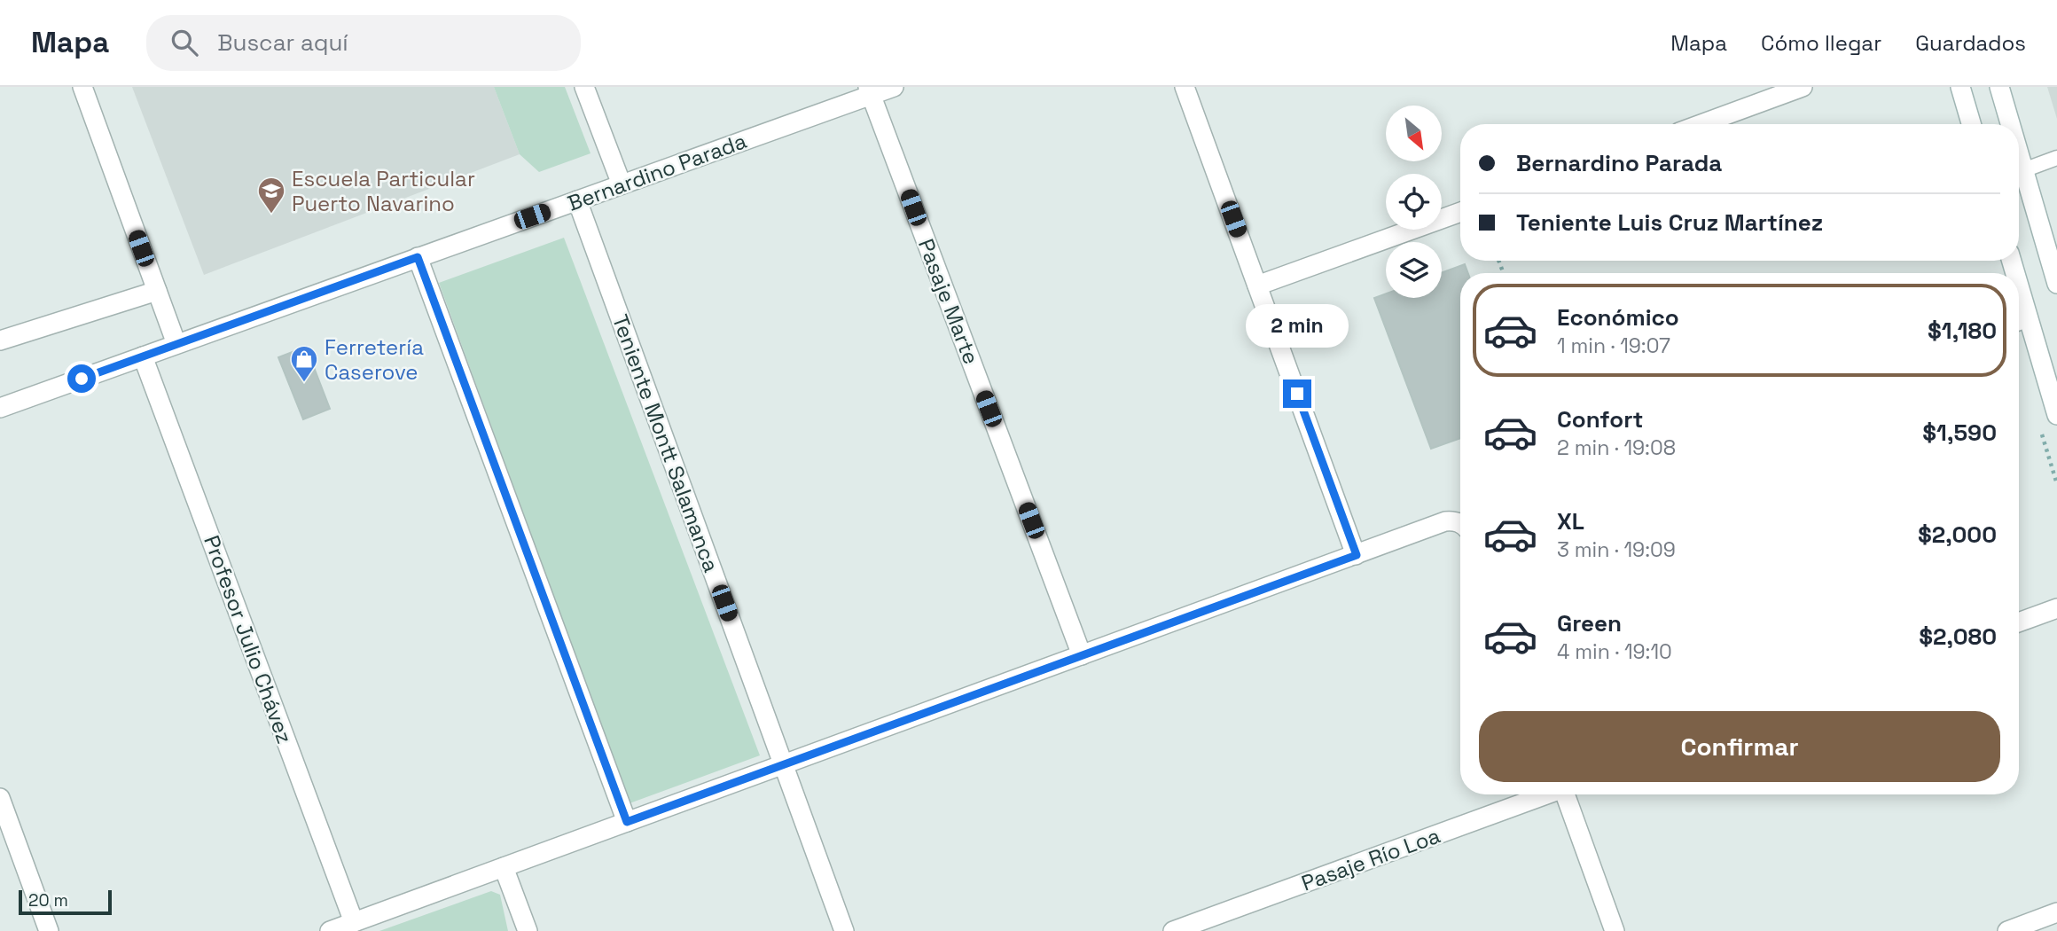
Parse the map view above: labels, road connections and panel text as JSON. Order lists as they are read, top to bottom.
{
  "streets": {
    "street": [
      "Bernardino Parada",
      "Pasaje Marte",
      "Teniente Montt Salamanca",
      "Profesor Julio Chávez",
      "Pasaje Río Loa"
    ]
  },
  "crossings": [
    ["Bernardino Parada", "Pasaje Marte"],
    ["Bernardino Parada", "Teniente Montt Salamanca"],
    ["Bernardino Parada", "Profesor Julio Chávez"]
  ],
  "places": {
    "school or university": ["Escuela Particular Puerto Navarino"],
    "shop": ["Ferretería Caserove"]
  },
  "scale_bar": "20 m",
  "north": "bottom right",
  "page": {
    "header": "Mapa",
    "search": "Buscar aquí",
    "nav": ["Mapa", "Cómo llegar", "Guardados"],
    "banner": ["Bernardino Parada", "Teniente Luis Cruz Martínez"],
    "list": [
      {
        "name": "Económico",
        "note": "1 min · 19:07",
        "value": "$1,180"
      },
      {
        "name": "Confort",
        "note": "2 min · 19:08",
        "value": "$1,590"
      },
      {
        "name": "XL",
        "note": "3 min · 19:09",
        "value": "$2,000"
      },
      {
        "name": "Green",
        "note": "4 min · 19:10",
        "value": "$2,080"
      }
    ],
    "bubble": "2 min",
    "buttons": "Confirmar",
    "scale": "20 m"
  }
}
